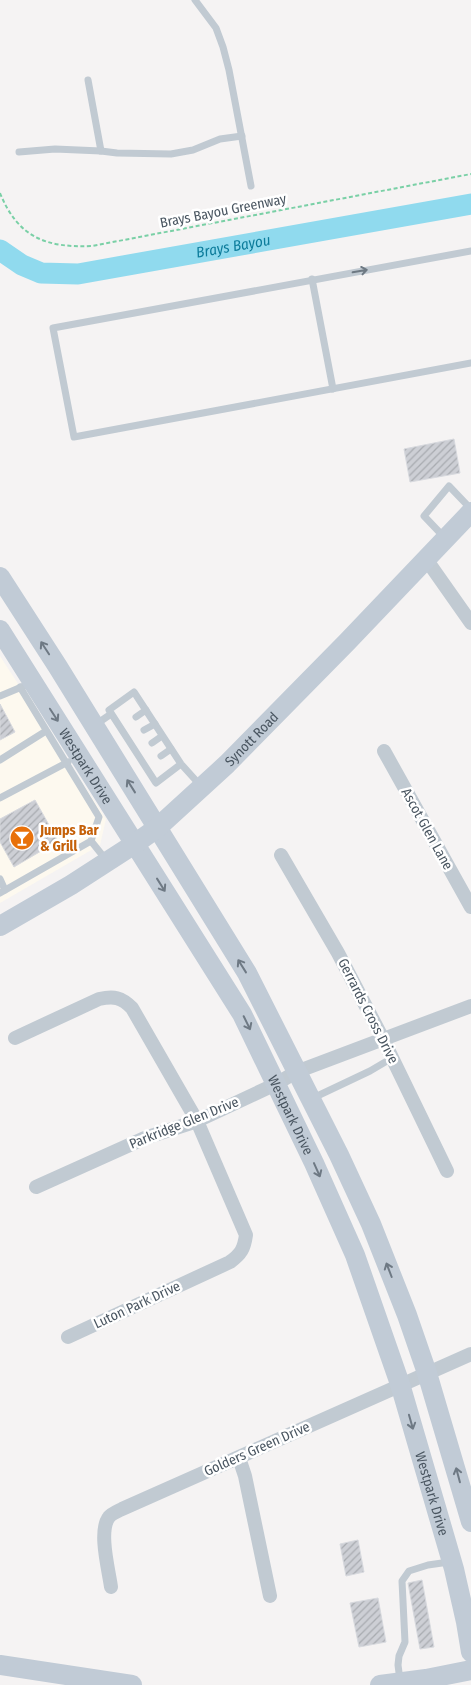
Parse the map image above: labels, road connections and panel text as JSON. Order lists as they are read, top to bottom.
{
  "streets": {
    "main road": ["Synott Road", "Westpark Drive"],
    "street": [
      "Ascot Glen Lane",
      "Gerrards Cross Drive",
      "Parkridge Glen Drive",
      "Luton Park Drive",
      "Golders Green Drive"
    ],
    "path": ["Brays Bayou Greenway"]
  },
  "crossings": [
    ["Synott Road", "Westpark Drive"],
    ["Westpark Drive", "Parkridge Glen Drive"],
    ["Westpark Drive", "Golders Green Drive"],
    ["Gerrards Cross Drive", "Parkridge Glen Drive"],
    ["Parkridge Glen Drive", "Luton Park Drive"]
  ],
  "water": ["Brays Bayou"],
  "places": {
    "bar": ["Jumps Bar & Grill"]
  }
}
